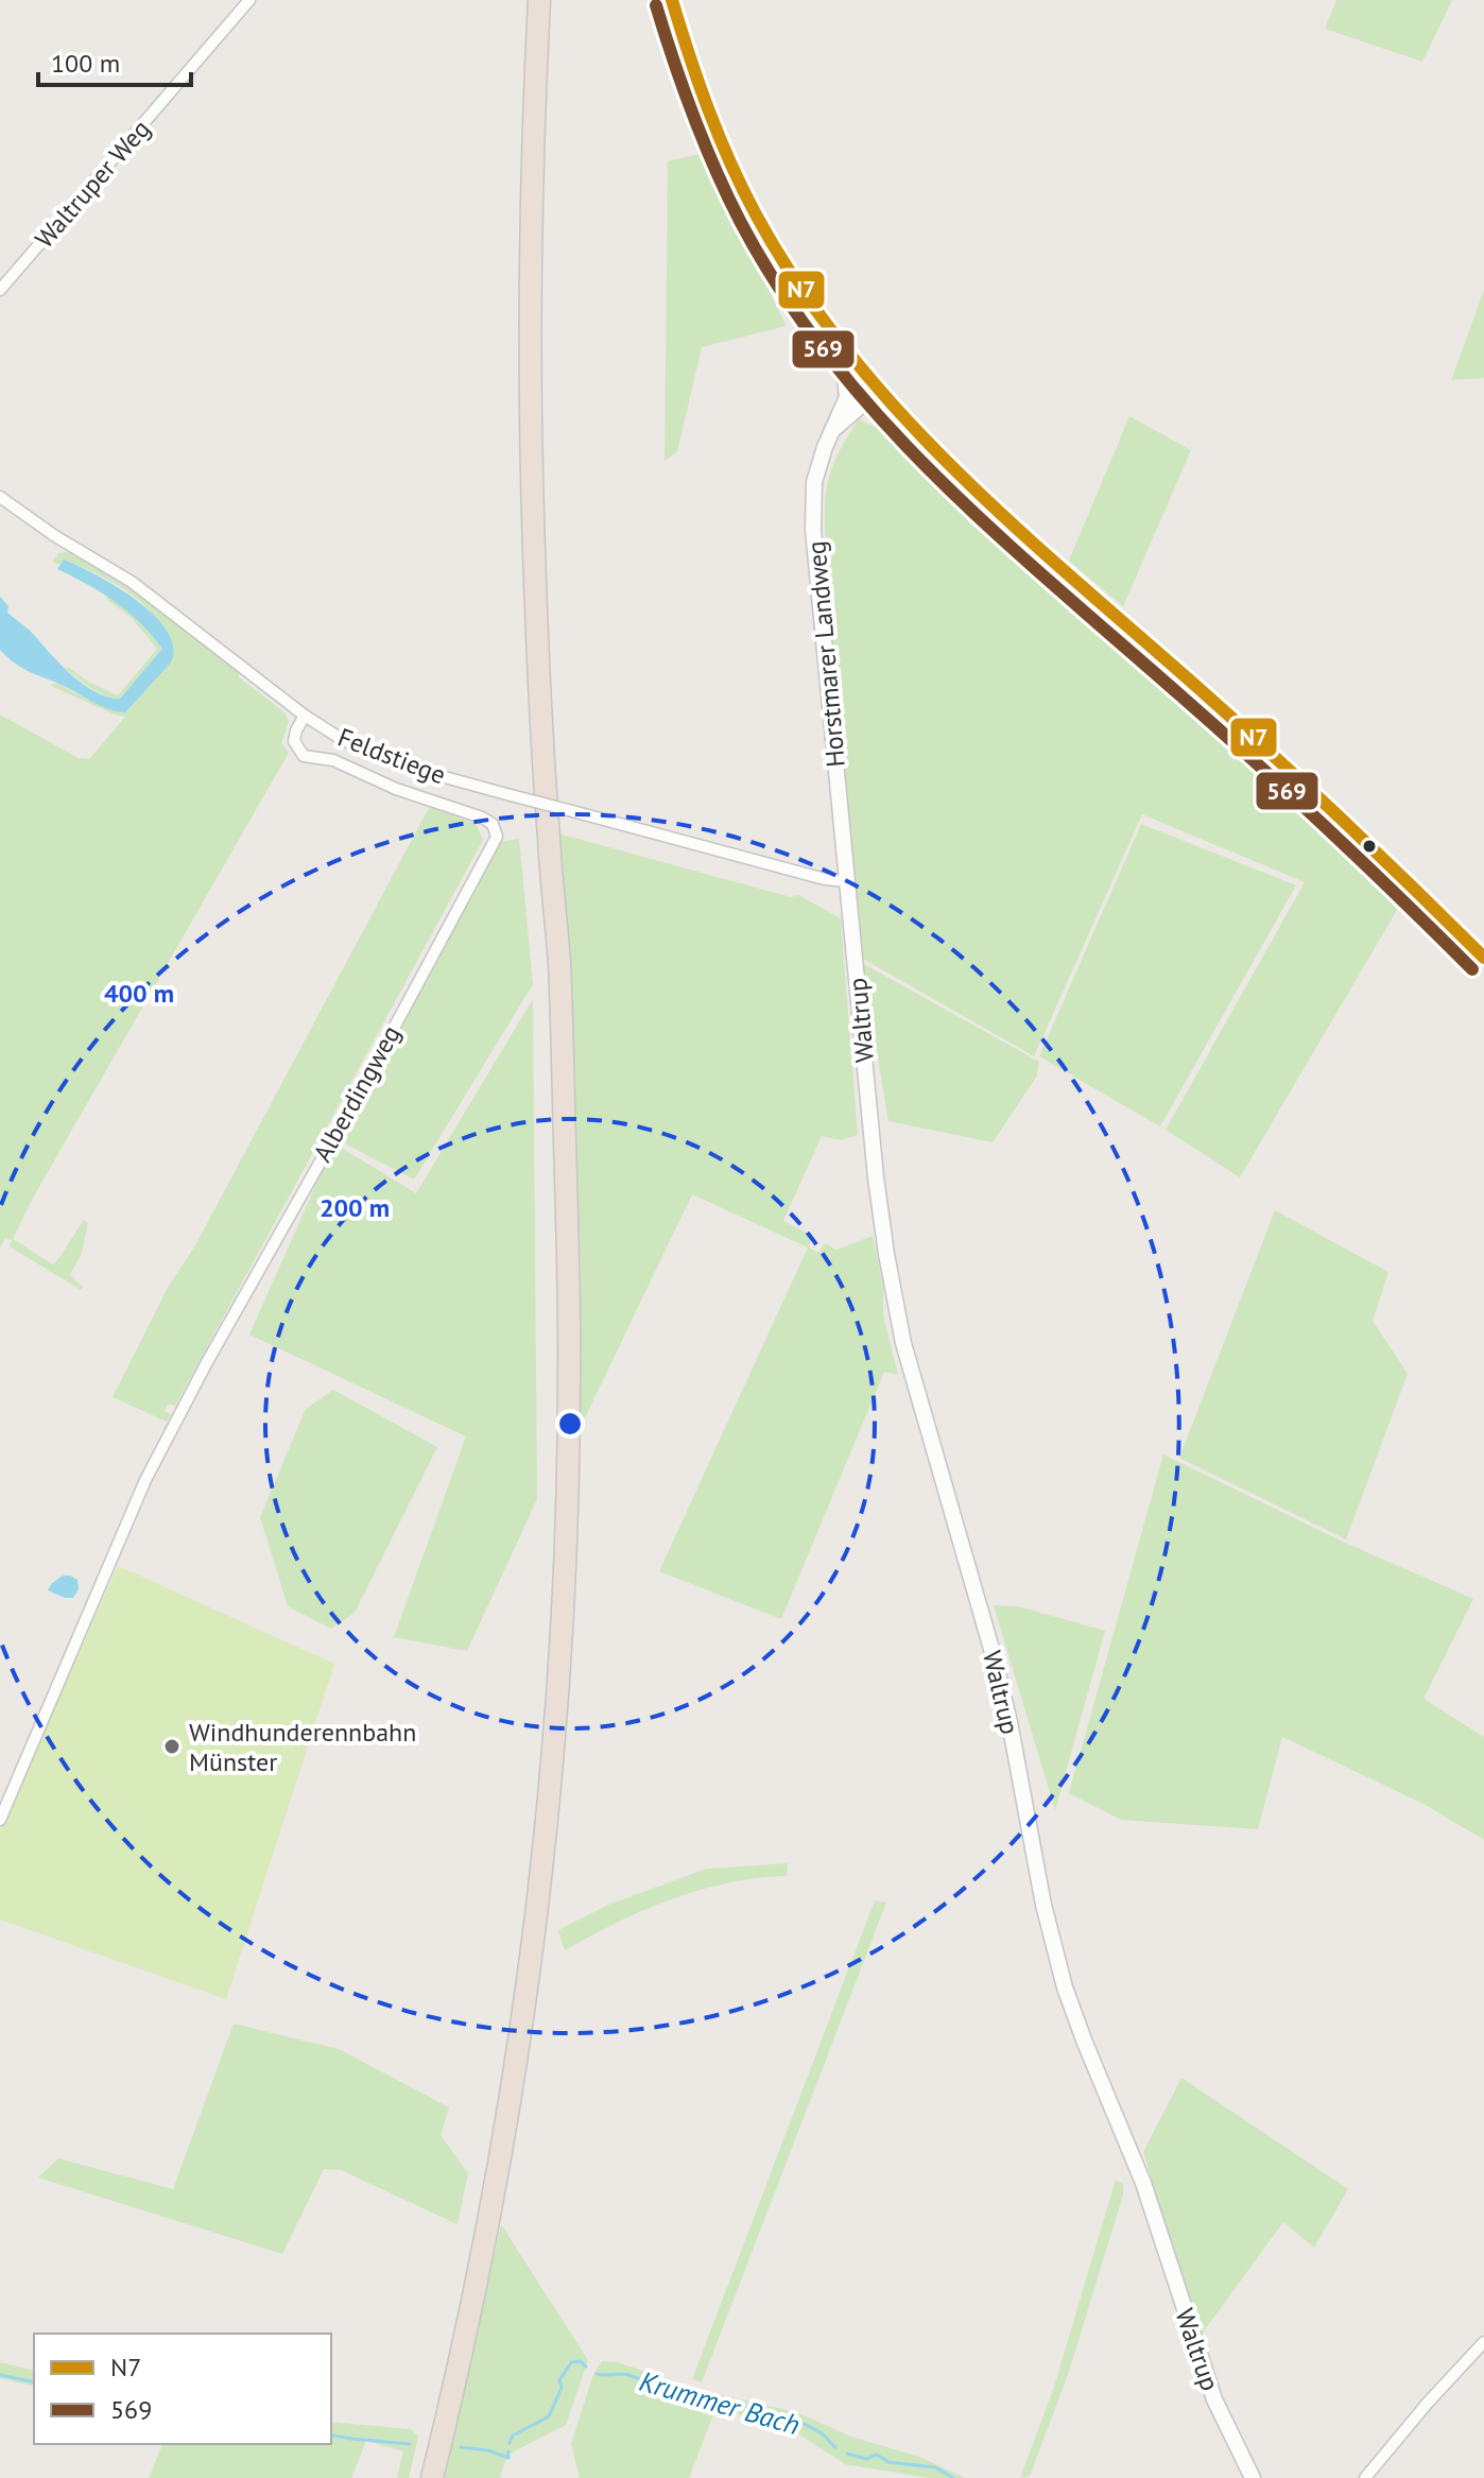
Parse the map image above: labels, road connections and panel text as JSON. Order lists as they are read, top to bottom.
{
  "streets": {
    "main road": ["Horstmarer Landweg", "Waltrup"],
    "street": ["Waltruper Weg", "Feldstiege", "Alberdingweg"]
  },
  "crossings": [
    ["Horstmarer Landweg", "Feldstiege"],
    ["Horstmarer Landweg", "Waltrup"],
    ["Feldstiege", "Waltrup"],
    ["Feldstiege", "Alberdingweg"]
  ],
  "water": ["Krummer Bach"],
  "places": ["Windhunderennbahn Münster"],
  "lines": ["transit line N7", "transit line 569"],
  "legend": ["N7", "569"],
  "scale_bar": "100 m",
  "rings": ["400 m", "200 m"]
}
